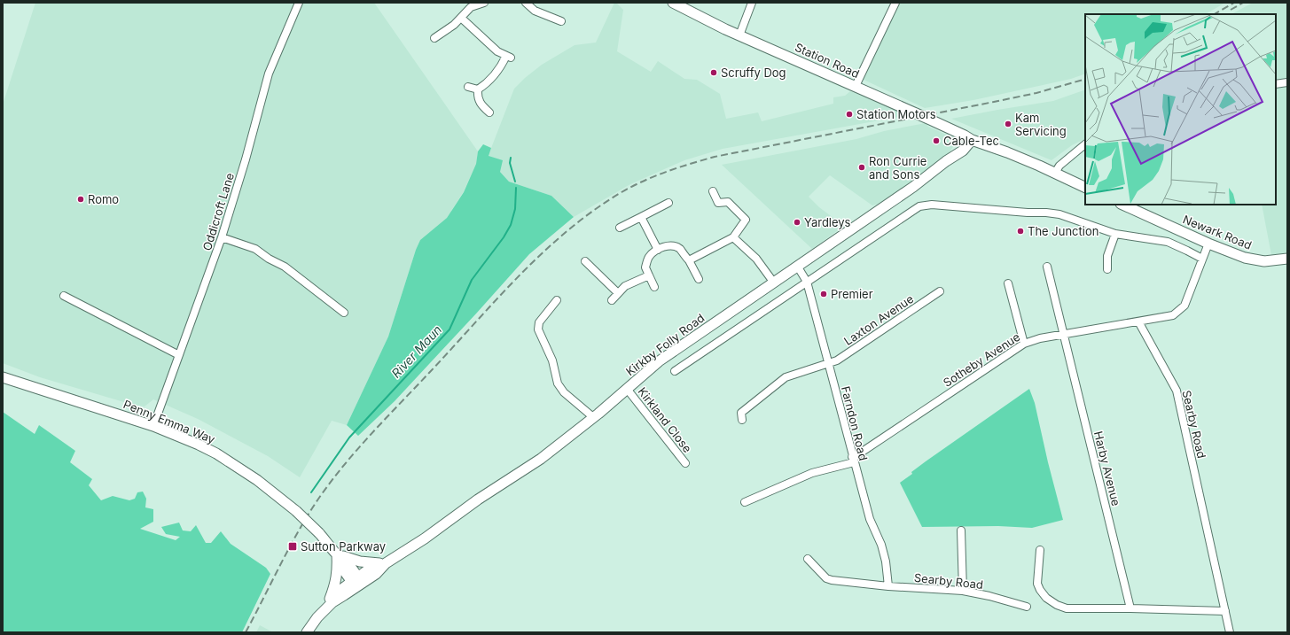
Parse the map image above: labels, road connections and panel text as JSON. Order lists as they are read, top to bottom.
{
  "streets": {
    "main road": [
      "Station Road",
      "Newark Road",
      "Kirkby Folly Road",
      "Penny Emma Way"
    ],
    "street": [
      "Oddicroft Lane",
      "Laxton Avenue",
      "Sotheby Avenue",
      "Kirkland Close",
      "Farndon Road",
      "Searby Road",
      "Harby Avenue"
    ]
  },
  "crossings": [
    ["Station Road", "Kirkby Folly Road"],
    ["Oddicroft Lane", "Penny Emma Way"],
    ["Laxton Avenue", "Farndon Road"],
    ["Kirkby Folly Road", "Kirkland Close"],
    ["Kirkby Folly Road", "Penny Emma Way"],
    ["Kirkby Folly Road", "Farndon Road"],
    ["Sotheby Avenue", "Farndon Road"],
    ["Sotheby Avenue", "Searby Road"],
    ["Sotheby Avenue", "Harby Avenue"],
    ["Farndon Road", "Searby Road"]
  ],
  "water": ["River Maun"],
  "places": {
    "other": [
      "Scruffy Dog",
      "Station Motors",
      "Kam Servicing",
      "Cable-Tec",
      "Ron Currie and Sons",
      "Romo",
      "Yardleys",
      "The Junction",
      "Premier"
    ],
    "transit": ["Sutton Parkway"]
  }
}
